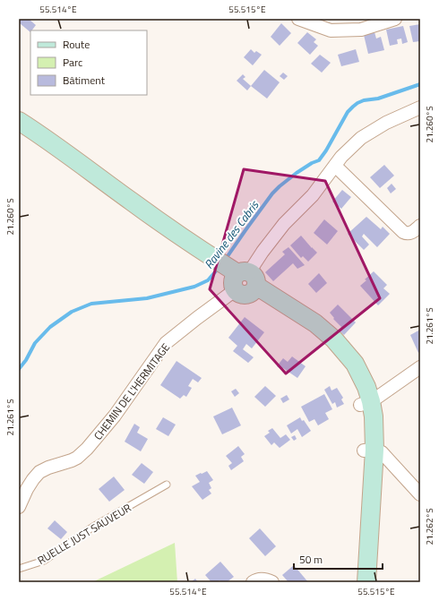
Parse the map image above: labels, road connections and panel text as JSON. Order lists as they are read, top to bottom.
{
  "streets": {
    "street": ["CHEMIN DE L'HERMITAGE"],
    "lane": ["RUELLE JUST SAUVEUR"]
  },
  "water": ["Ravine des Cabris"],
  "legend": ["Route", "Parc", "Bâtiment"],
  "scale_bar": "50 m",
  "coordinates": [
    "55.514°E",
    "55.515°E",
    "21.260°S",
    "21.261°S",
    "21.262°S"
  ]
}
